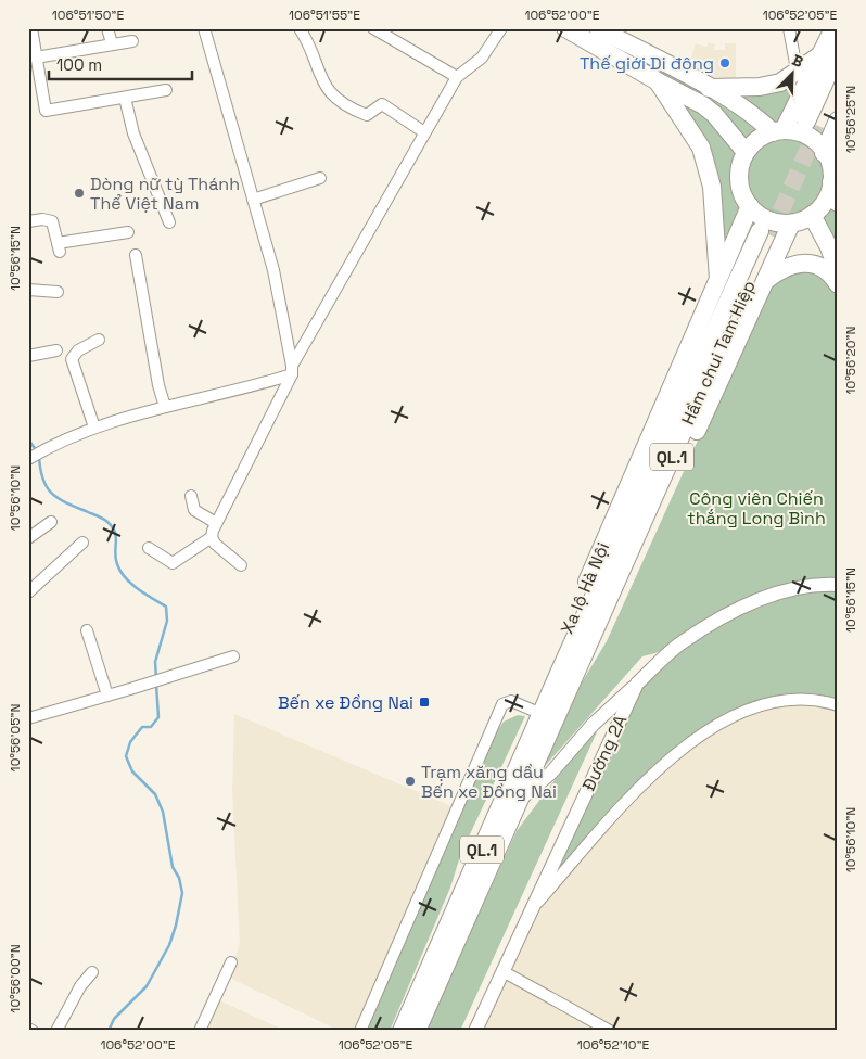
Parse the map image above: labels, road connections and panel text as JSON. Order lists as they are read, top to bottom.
{
  "streets": {
    "main road": ["Hầm chui Tam Hiệp", "QL.1", "Xa lộ Hà Nội"],
    "street": ["Đường 2A"]
  },
  "crossings": [
    ["Hầm chui Tam Hiệp", "Xa lộ Hà Nội"]
  ],
  "parks": ["Công viên Chiến thắng Long Bình"],
  "places": {
    "other": ["Thế giới Di động", "Dòng nữ tỳ Thánh Thể Việt Nam", "Trạm xăng dầu Bến xe Đồng Nai"],
    "transit": ["Bến xe Đồng Nai"]
  },
  "scale_bar": "100 m",
  "north": "top right",
  "coordinates": [
    "106°51'50\"E",
    "106°51'55\"E",
    "106°52'00\"E",
    "106°52'05\"E",
    "10°56'25\"N",
    "10°56'15\"N",
    "10°56'20\"N",
    "10°56'10\"N",
    "10°56'05\"N",
    "10°56'00\"N",
    "106°52'10\"E"
  ]
}
